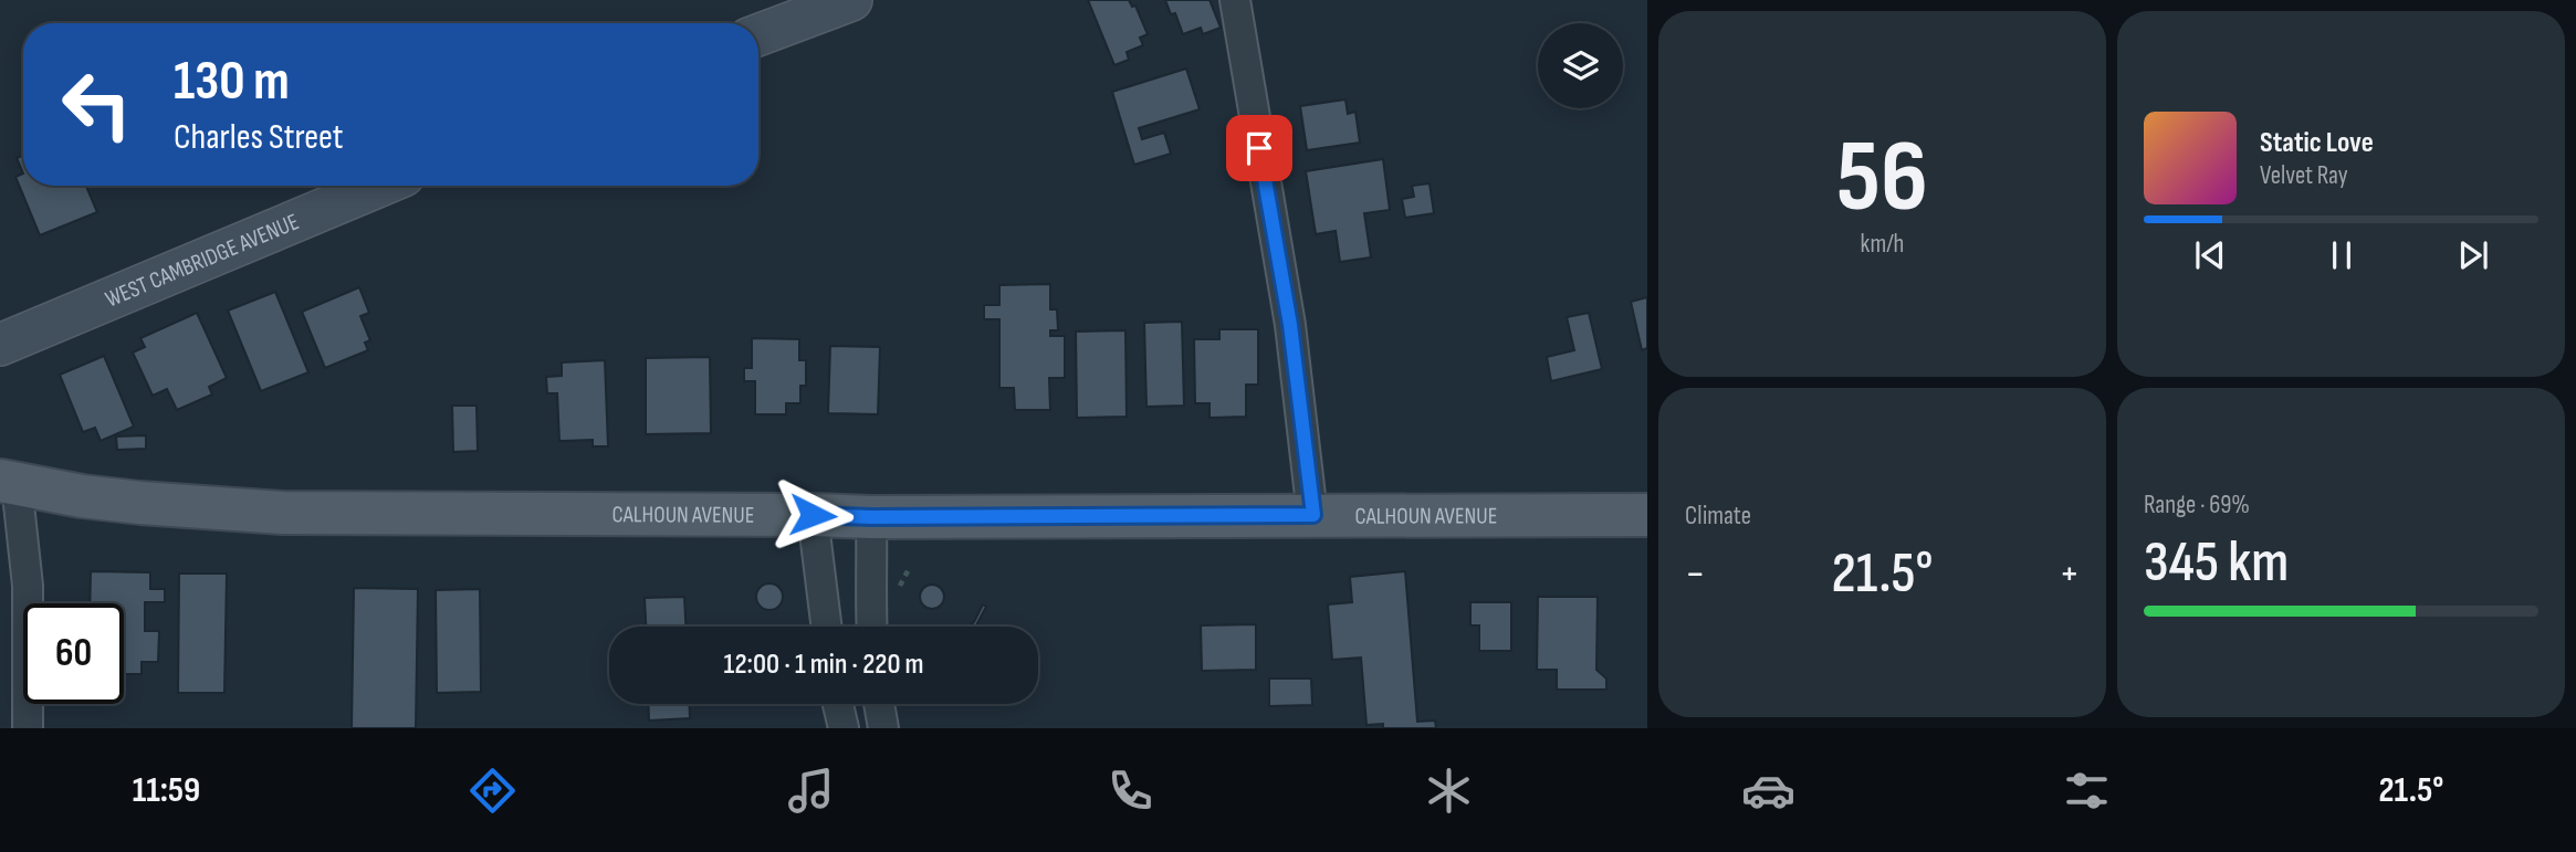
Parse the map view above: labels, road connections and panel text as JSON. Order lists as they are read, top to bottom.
{
  "streets": {
    "main road": ["WEST CAMBRIDGE AVENUE", "CALHOUN AVENUE"]
  },
  "page": {
    "tile": [
      ["56", "km/h"],
      "Climate",
      ["Range · 69%", "345 km"]
    ],
    "turn": ["130 m", "Charles Street"],
    "song": ["Static Love", "Velvet Ray"],
    "heat": ["−", "21.5°", "+"],
    "limit": "60",
    "trip": "12:00 · 1 min · 220 m",
    "tabs": ["11:59", "21.5°"]
  }
}
